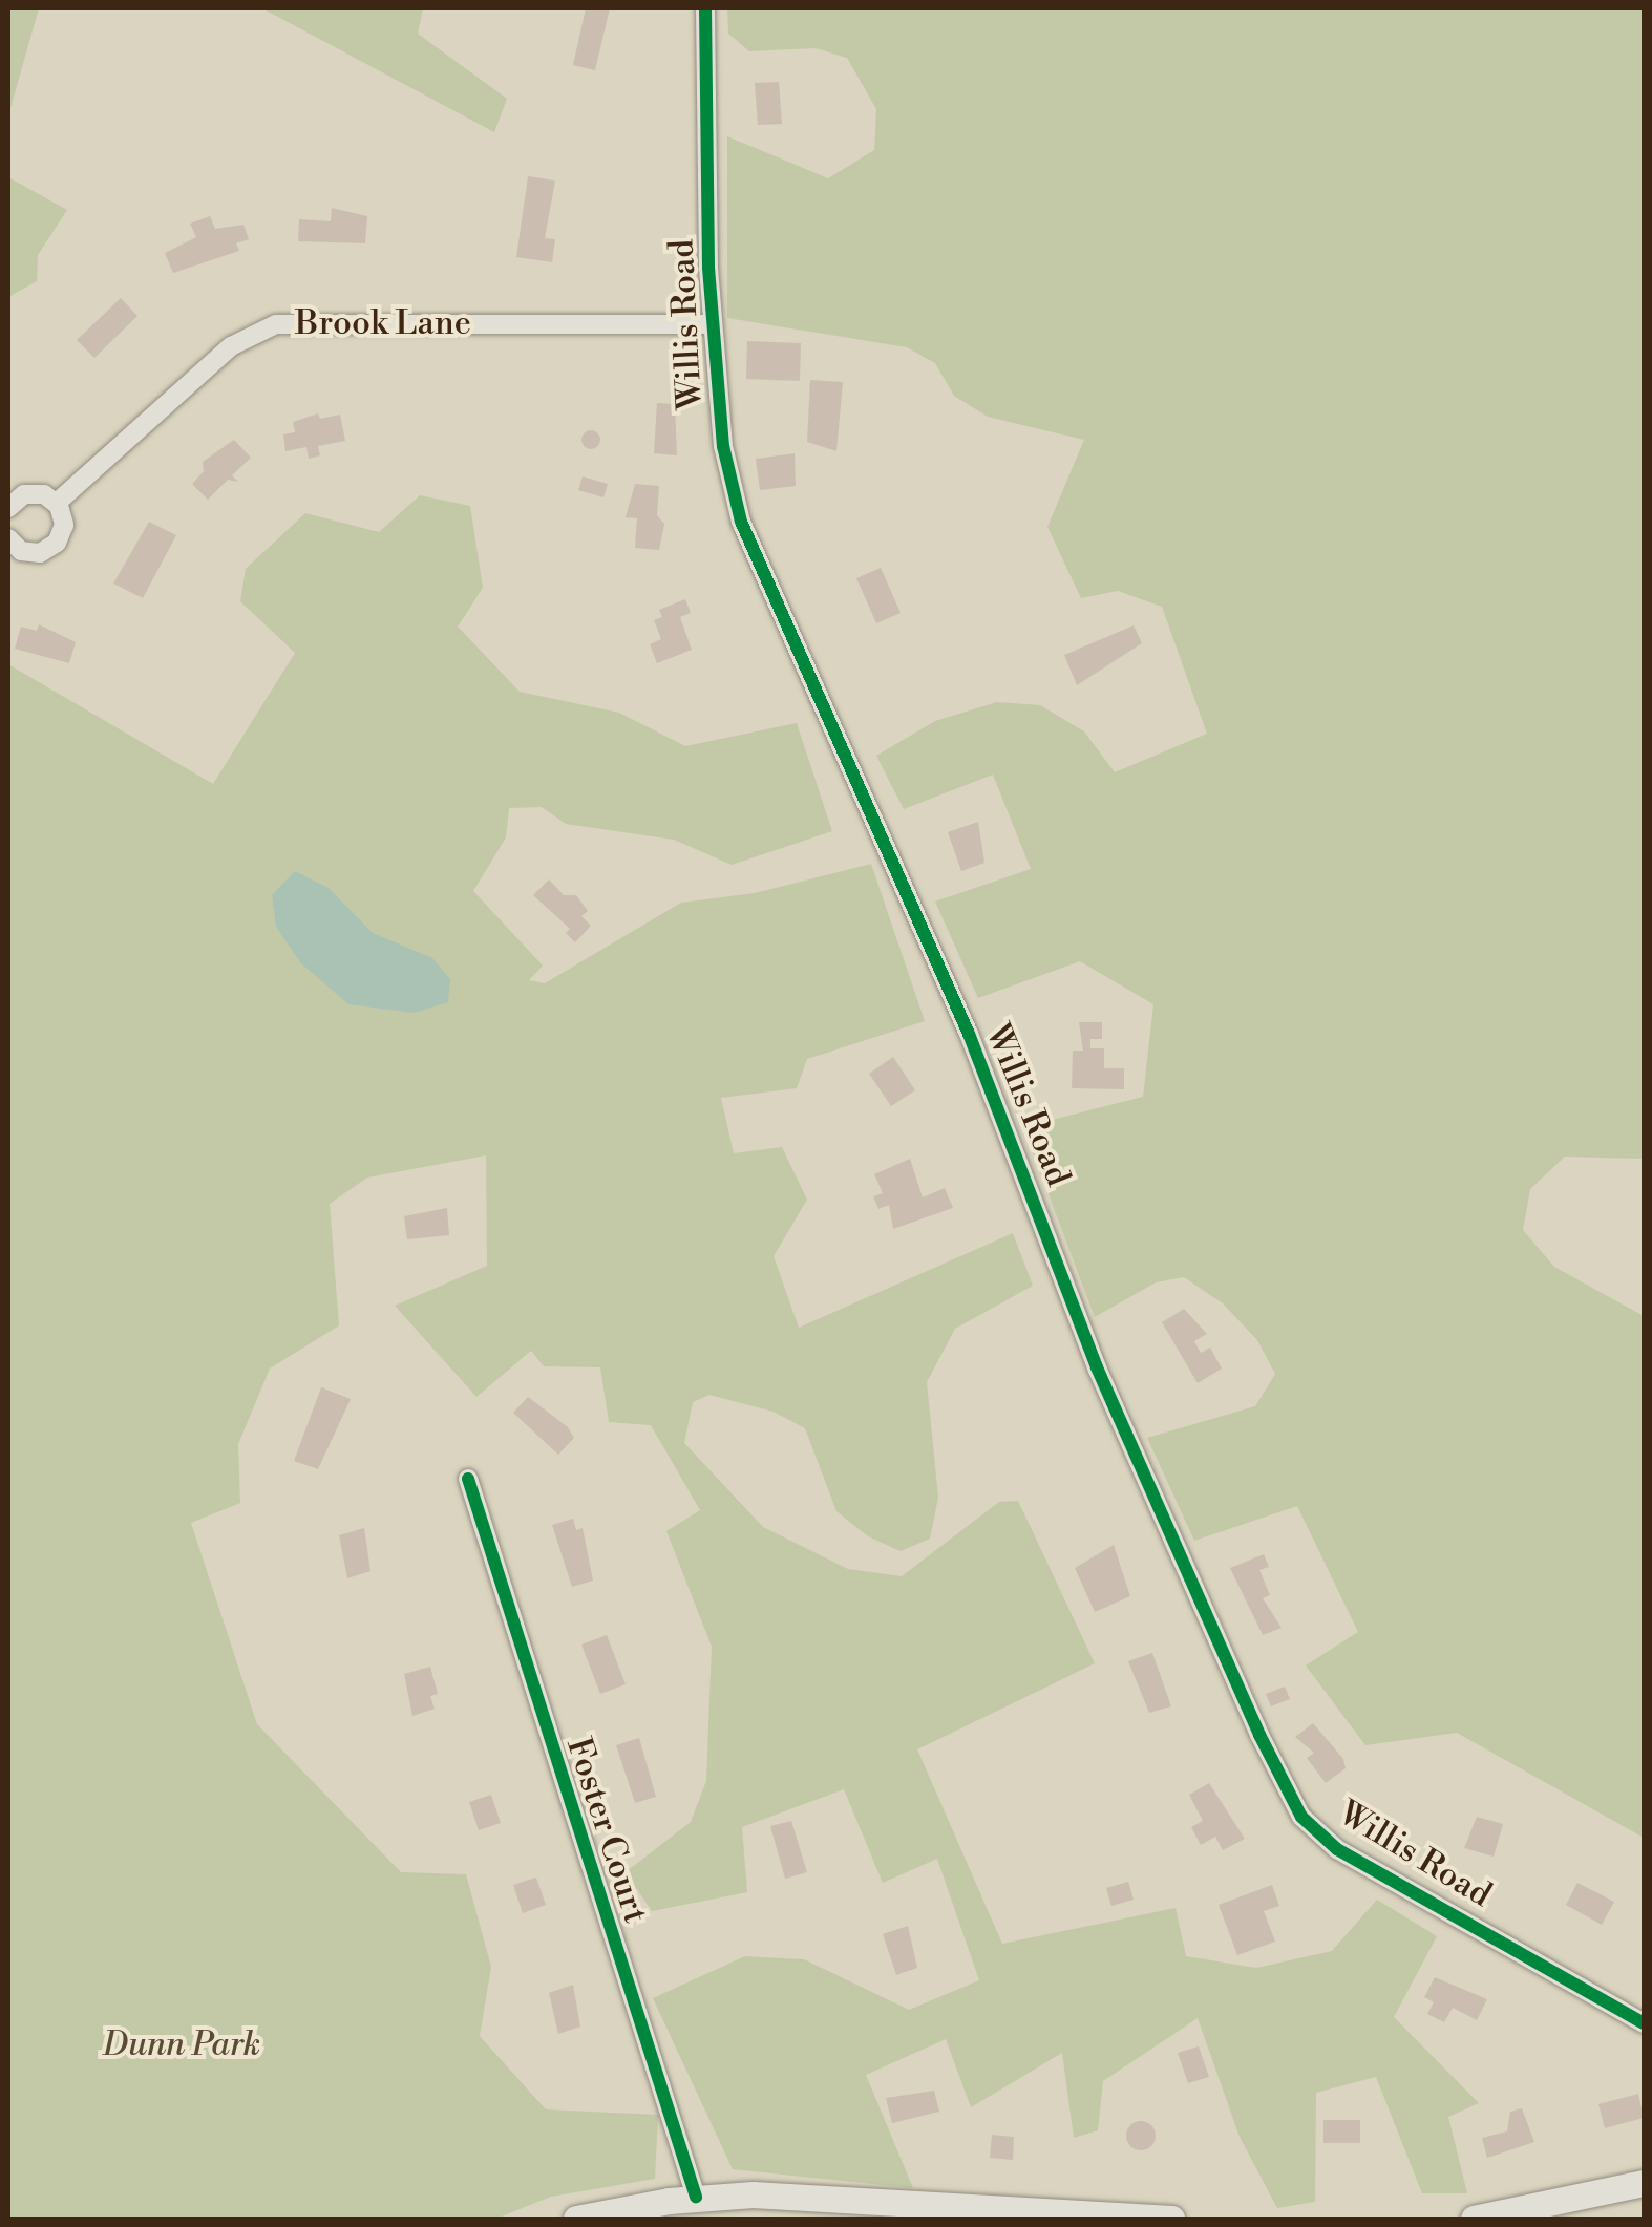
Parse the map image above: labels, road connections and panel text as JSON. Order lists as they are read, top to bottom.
{
  "streets": {
    "street": ["Brook Lane", "Willis Road", "Foster Court"]
  },
  "crossings": [
    ["Brook Lane", "Willis Road"]
  ],
  "parks": ["Dunn Park"]
}
